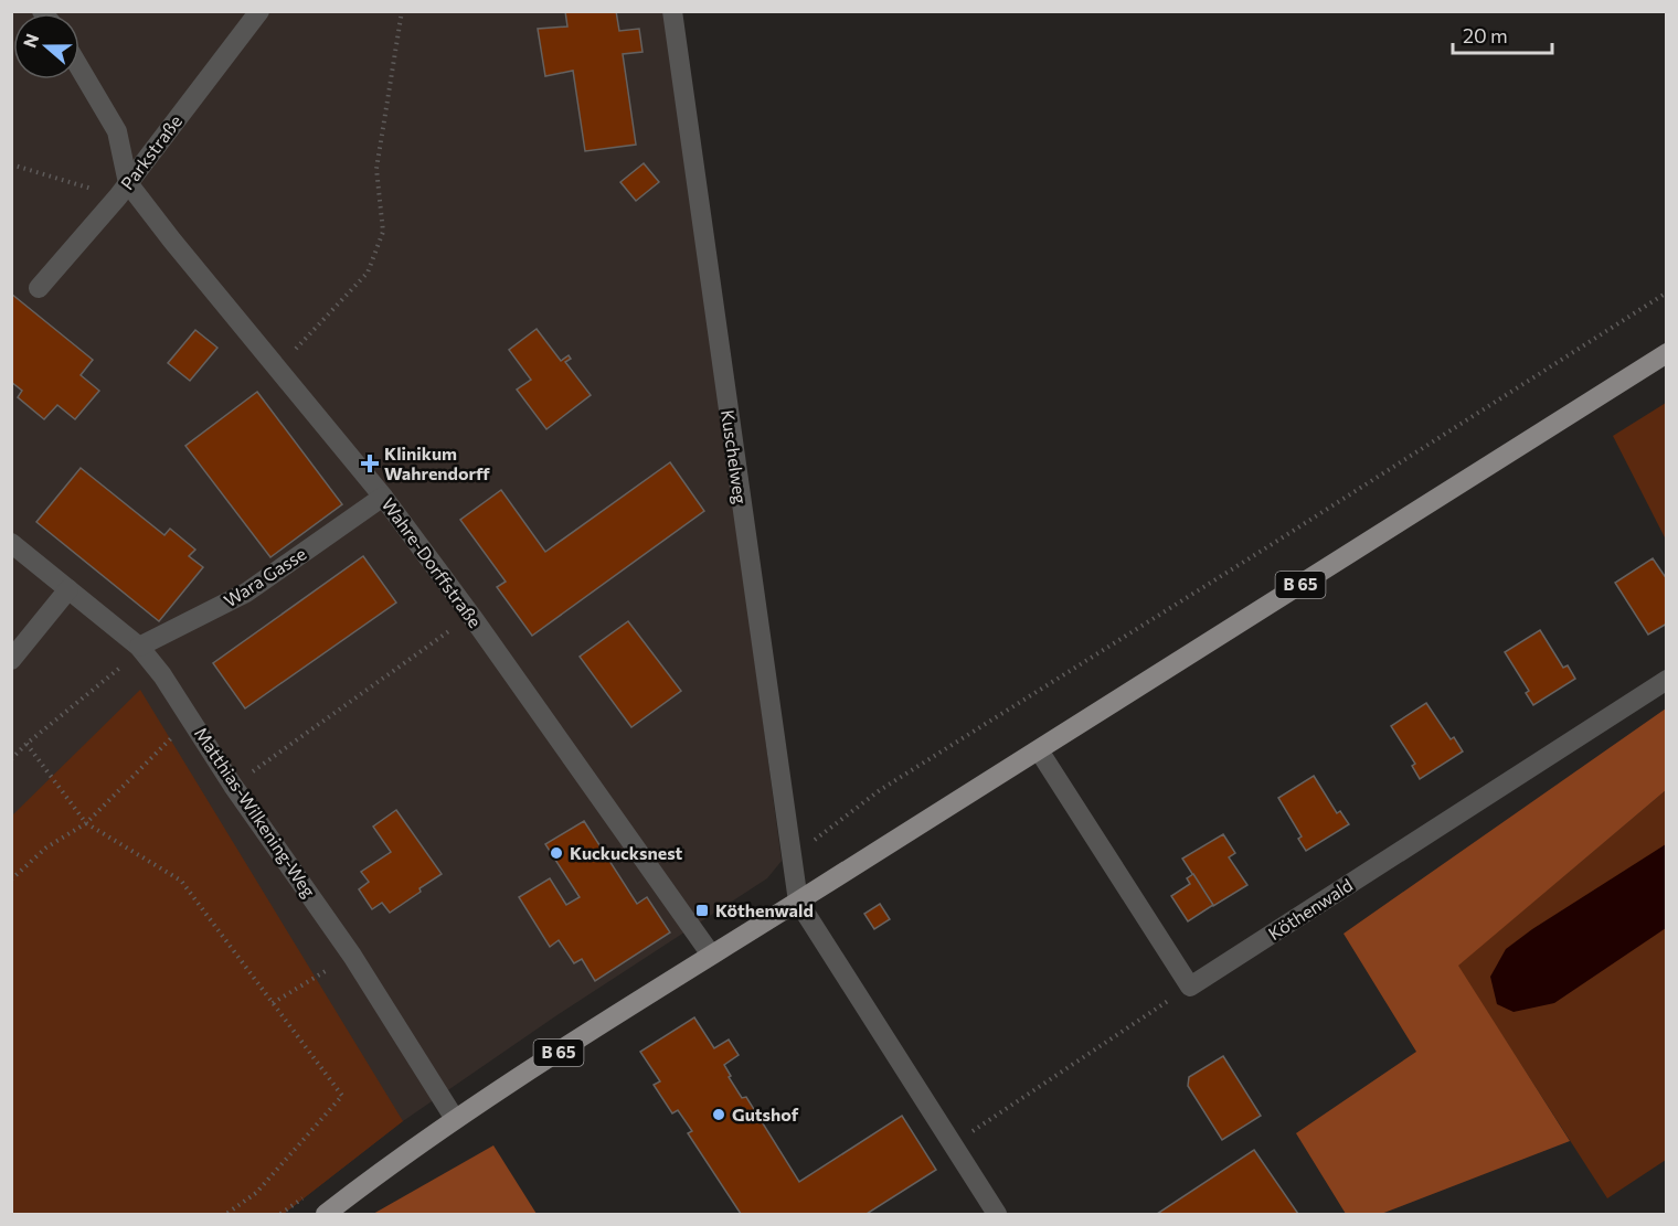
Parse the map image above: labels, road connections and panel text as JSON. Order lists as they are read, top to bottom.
{
  "streets": {
    "main road": ["B 65"],
    "street": [
      "Parkstraße",
      "Kuschelweg",
      "Wahre-Dorffstraße",
      "Wara Gasse",
      "Matthias-Wilkening-Weg",
      "Köthenwald"
    ]
  },
  "crossings": [
    ["Parkstraße", "Wahre-Dorffstraße"],
    ["Kuschelweg", "B 65"],
    ["Wahre-Dorffstraße", "Wara Gasse"],
    ["Wahre-Dorffstraße", "B 65"],
    ["Wara Gasse", "Matthias-Wilkening-Weg"],
    ["B 65", "Matthias-Wilkening-Weg"]
  ],
  "places": {
    "health": ["Klinikum Wahrendorff"],
    "other": ["Kuckucksnest", "Gutshof"],
    "transit": ["Köthenwald"]
  },
  "scale_bar": "20 m",
  "north": "left"
}
